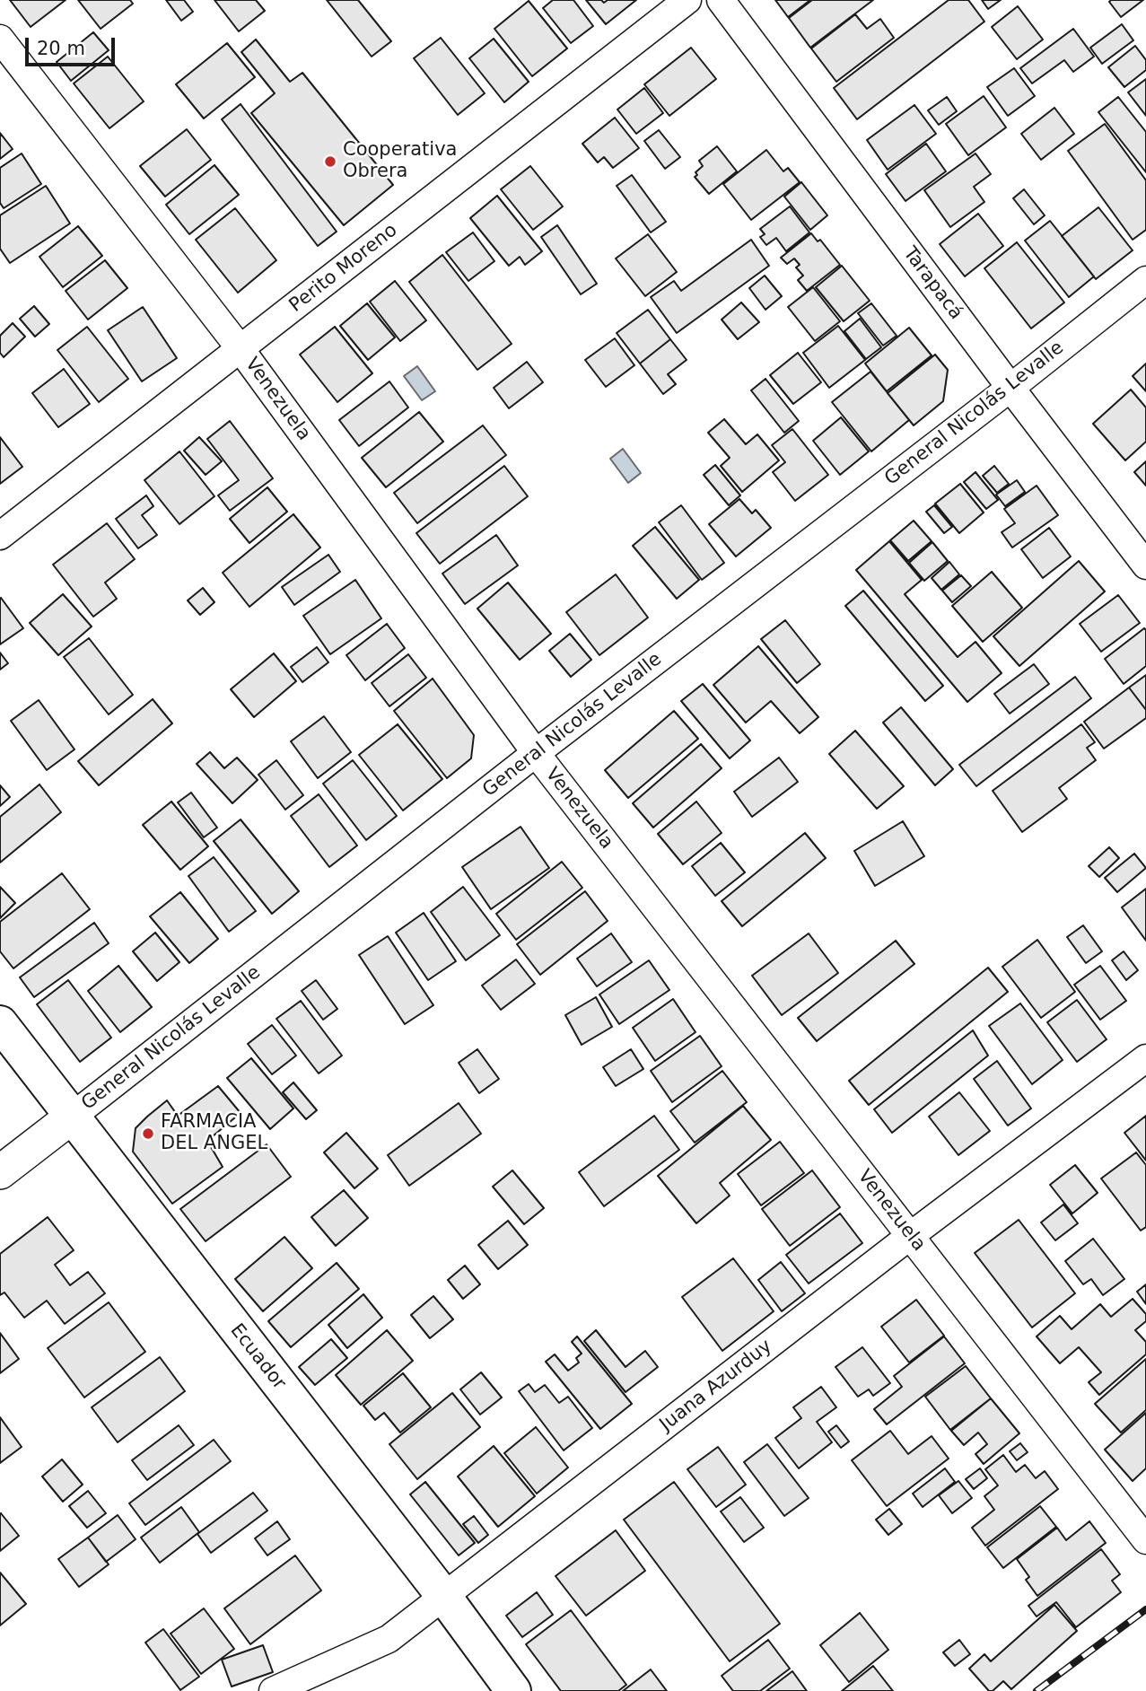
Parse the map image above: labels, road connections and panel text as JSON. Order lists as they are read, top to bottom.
{
  "streets": {
    "main road": ["Ecuador"],
    "street": [
      "Perito Moreno",
      "Tarapacá",
      "Venezuela",
      "General Nicolás Levalle",
      "Juana Azurduy"
    ]
  },
  "crossings": [
    ["Perito Moreno", "Venezuela"],
    ["Tarapacá", "General Nicolás Levalle"],
    ["Venezuela", "General Nicolás Levalle"],
    ["Venezuela", "Juana Azurduy"],
    ["General Nicolás Levalle", "Ecuador"],
    ["Ecuador", "Juana Azurduy"]
  ],
  "places": ["Cooperativa Obrera", "FARMACIA DEL ANGEL"],
  "scale_bar": "20 m"
}
